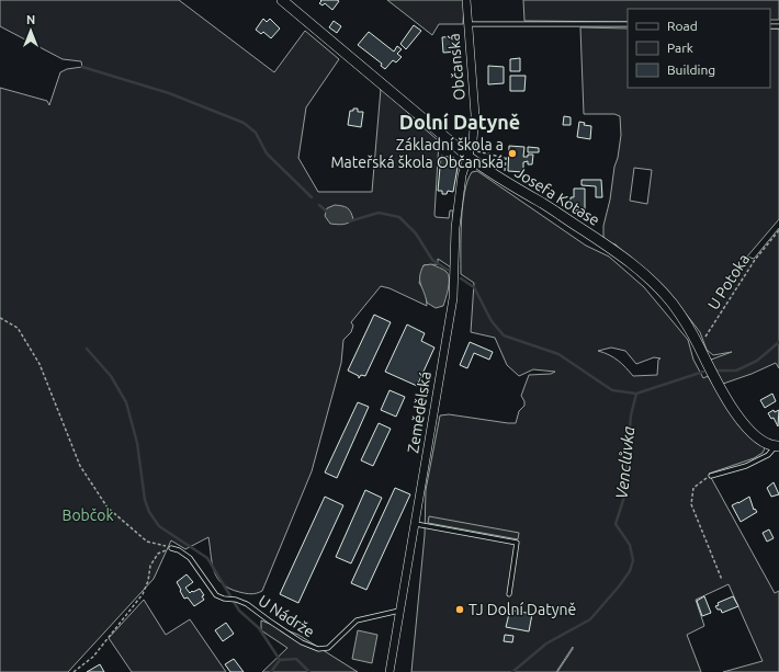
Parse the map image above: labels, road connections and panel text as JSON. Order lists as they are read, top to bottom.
{
  "streets": {
    "street": ["Občanská", "Josefa Kotase", "Zemědělská"],
    "lane": ["U Nádrže"],
    "path": ["U Potoka"]
  },
  "crossings": [
    ["Občanská", "Josefa Kotase"],
    ["Občanská", "Zemědělská"],
    ["Josefa Kotase", "U Potoka"],
    ["Josefa Kotase", "Zemědělská"],
    ["Zemědělská", "U Nádrže"]
  ],
  "districts": ["Dolní Datyně"],
  "water": ["Venclůvka"],
  "parks": ["Bobčok"],
  "places": ["Základní škola a Mateřská škola Občanská", "TJ Dolní Datyně"],
  "legend": ["Road", "Park", "Building"],
  "north": "top"
}
